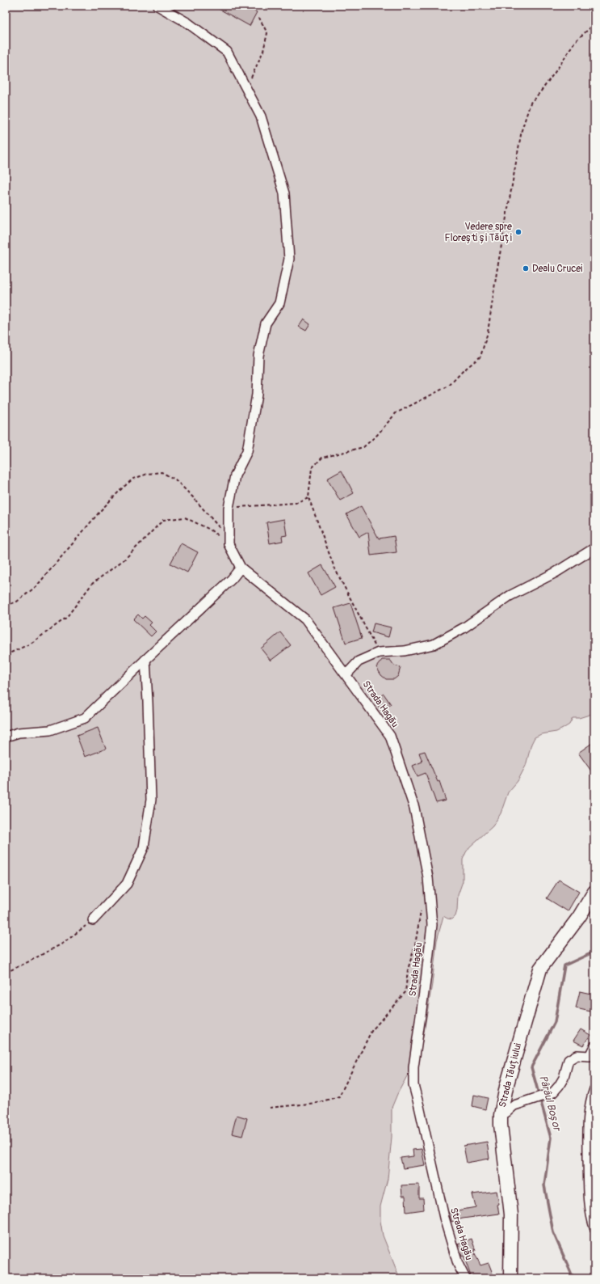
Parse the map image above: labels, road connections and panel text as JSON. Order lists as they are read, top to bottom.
{
  "streets": {
    "street": ["Strada Hagău", "Strada Tăuțiului"]
  },
  "water": ["Pârâul Boșor"],
  "places": ["Vedere spre Florești și Tăuți", "Dealu Crucei"]
}
